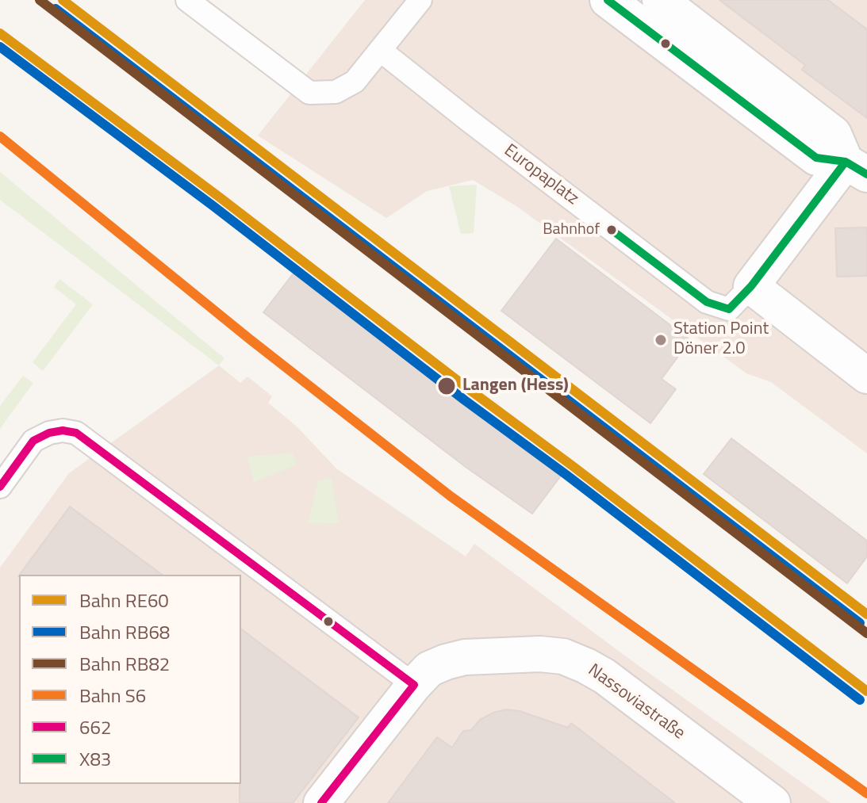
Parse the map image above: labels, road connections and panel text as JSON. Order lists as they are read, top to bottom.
{
  "streets": {
    "street": ["Europaplatz", "Nassoviastraße"]
  },
  "places": ["Bahnhof", "Station Point Döner 2.0", "Langen (Hess)"],
  "lines": [
    "rail line RE60",
    "rail line RB82",
    "transit line X83",
    "rail line RB68",
    "rail line S6",
    "transit line 662"
  ],
  "legend": [
    "Bahn RE60",
    "Bahn RB68",
    "Bahn RB82",
    "Bahn S6",
    "662",
    "X83"
  ]
}
